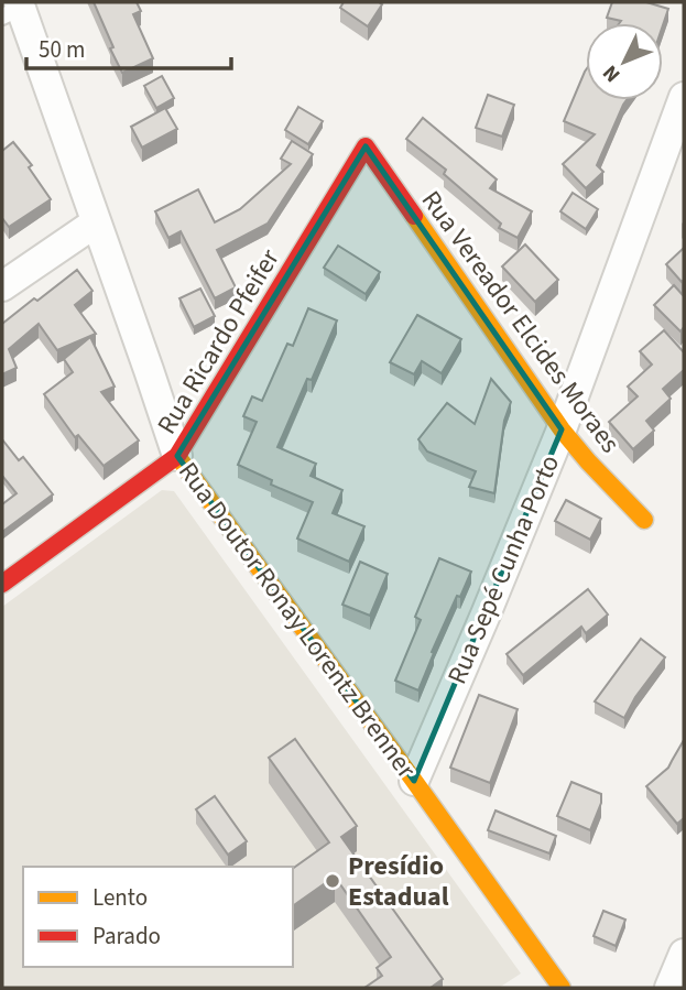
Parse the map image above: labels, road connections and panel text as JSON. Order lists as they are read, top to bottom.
{
  "streets": {
    "street": [
      "Rua Vereador Elcides Moraes",
      "Rua Ricardo Pfeifer",
      "Rua Sepé Cunha Porto",
      "Rua Doutor Ronay Lorentz Brenner"
    ]
  },
  "crossings": [
    ["Rua Vereador Elcides Moraes", "Rua Ricardo Pfeifer"],
    ["Rua Vereador Elcides Moraes", "Rua Sepé Cunha Porto"],
    ["Rua Ricardo Pfeifer", "Rua Doutor Ronay Lorentz Brenner"],
    ["Rua Sepé Cunha Porto", "Rua Doutor Ronay Lorentz Brenner"]
  ],
  "places": ["Presídio Estadual"],
  "legend": ["Lento", "Parado"],
  "scale_bar": "50 m",
  "north": "bottom left"
}
